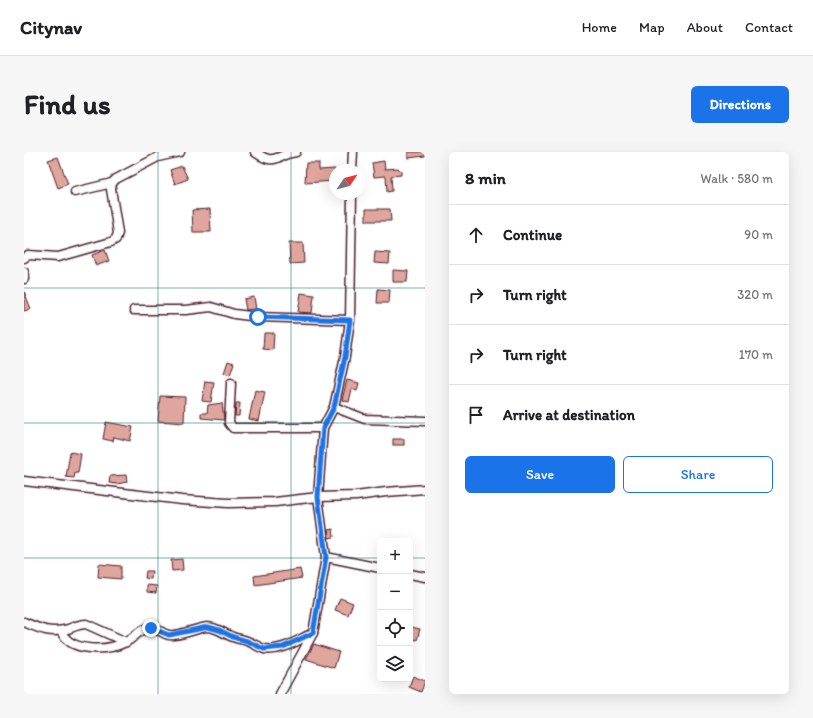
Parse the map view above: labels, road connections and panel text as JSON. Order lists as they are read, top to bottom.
{
  "north": "top right",
  "page": {
    "header": "Citynav",
    "nav": [
      "Home",
      "Map",
      "About",
      "Contact"
    ],
    "buttons": [
      "Directions",
      ["Save", "Share"]
    ],
    "title": "Find us",
    "heading": ["8 min", "Walk · 580 m"],
    "list": [
      ["Continue", "90 m"],
      ["Turn right", "320 m"],
      ["Turn right", "170 m"],
      "Arrive at destination"
    ],
    "map_buttons": ["+", "−"]
  }
}
